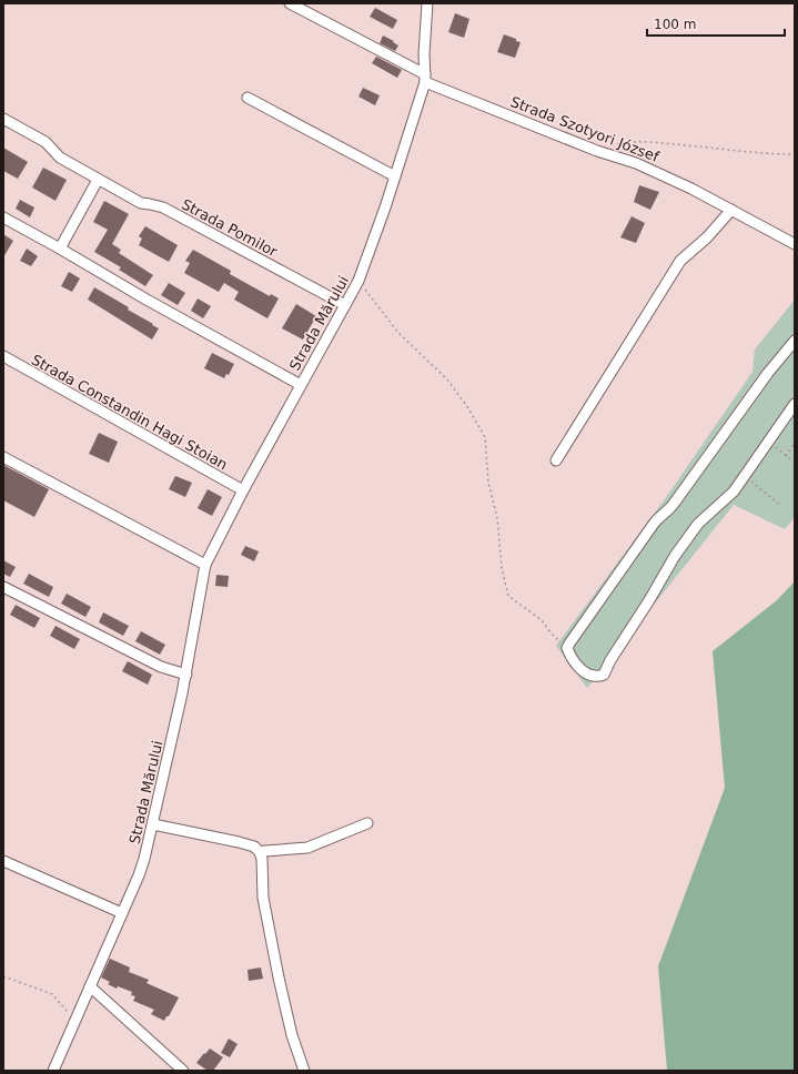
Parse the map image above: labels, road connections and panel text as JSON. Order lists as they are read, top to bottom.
{
  "streets": {
    "street": [
      "Strada Szotyori József",
      "Strada Pomilor",
      "Strada Mărului",
      "Strada Constandin Hagi Stoian"
    ]
  },
  "crossings": [
    ["Strada Szotyori József", "Strada Mărului"],
    ["Strada Pomilor", "Strada Mărului"],
    ["Strada Mărului", "Strada Constandin Hagi Stoian"]
  ],
  "scale_bar": "100 m"
}
